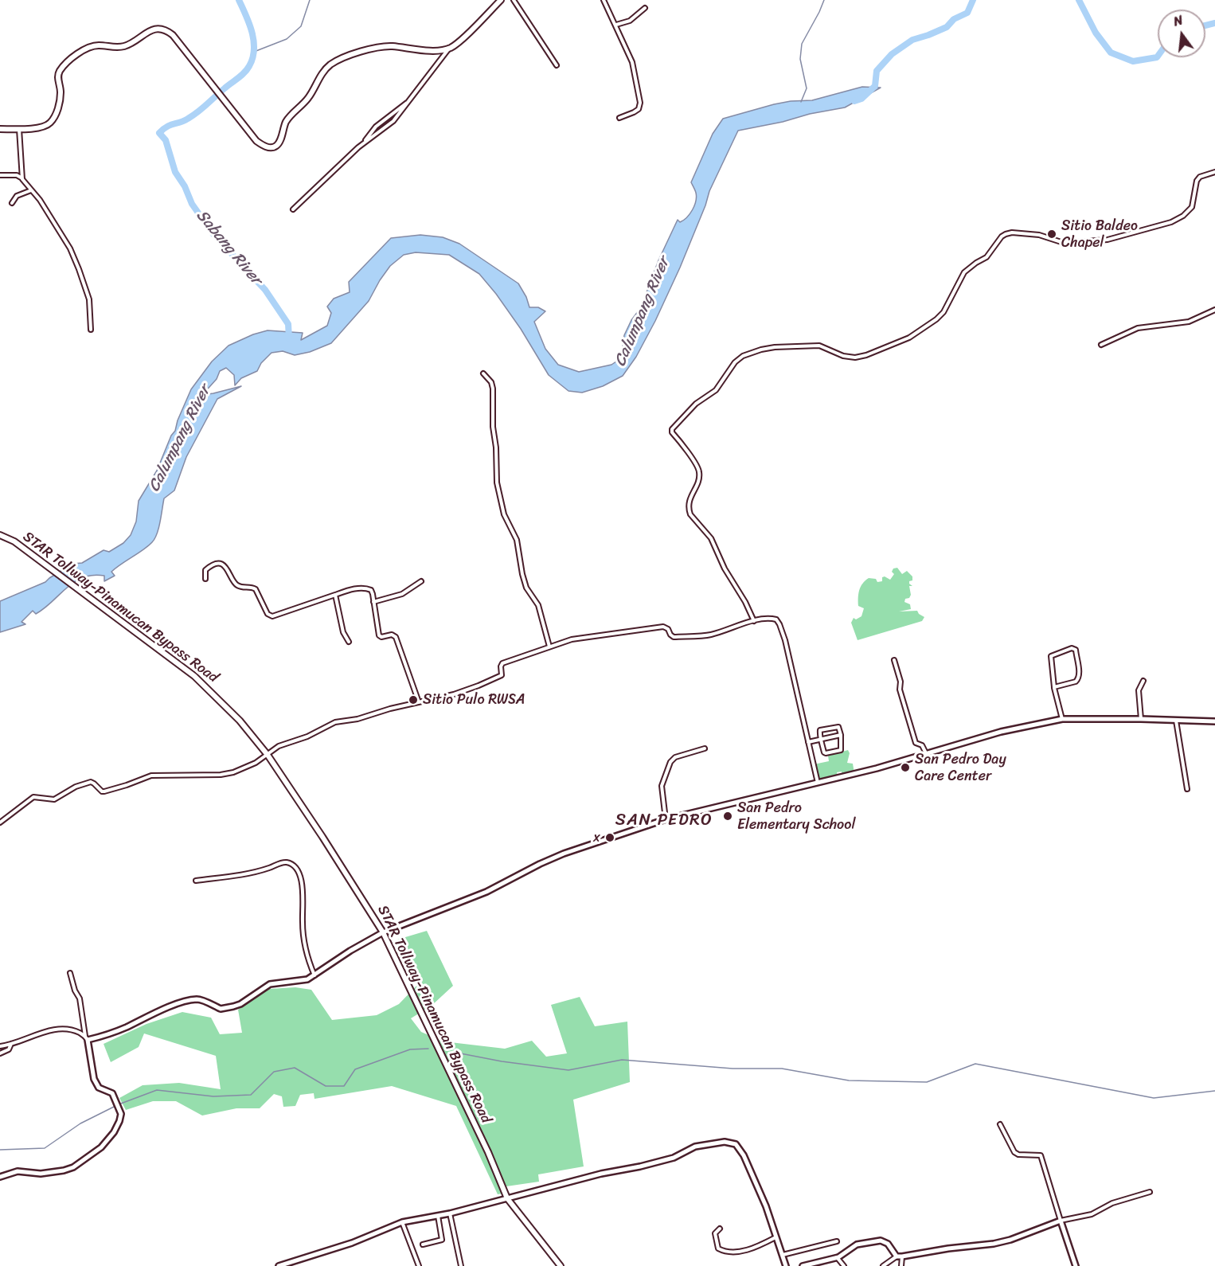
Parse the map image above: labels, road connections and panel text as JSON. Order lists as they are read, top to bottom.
{
  "streets": {
    "main road": ["STAR Tollway-Pinamucan Bypass Road"]
  },
  "districts": ["SAN PEDRO"],
  "water": ["Sabang River", "Calumpang River"],
  "places": [
    "Sitio Baldeo Chapel",
    "Sitio Pulo RWSA",
    "San Pedro Day Care Center",
    "San Pedro Elementary School",
    "x"
  ],
  "north": "top"
}
